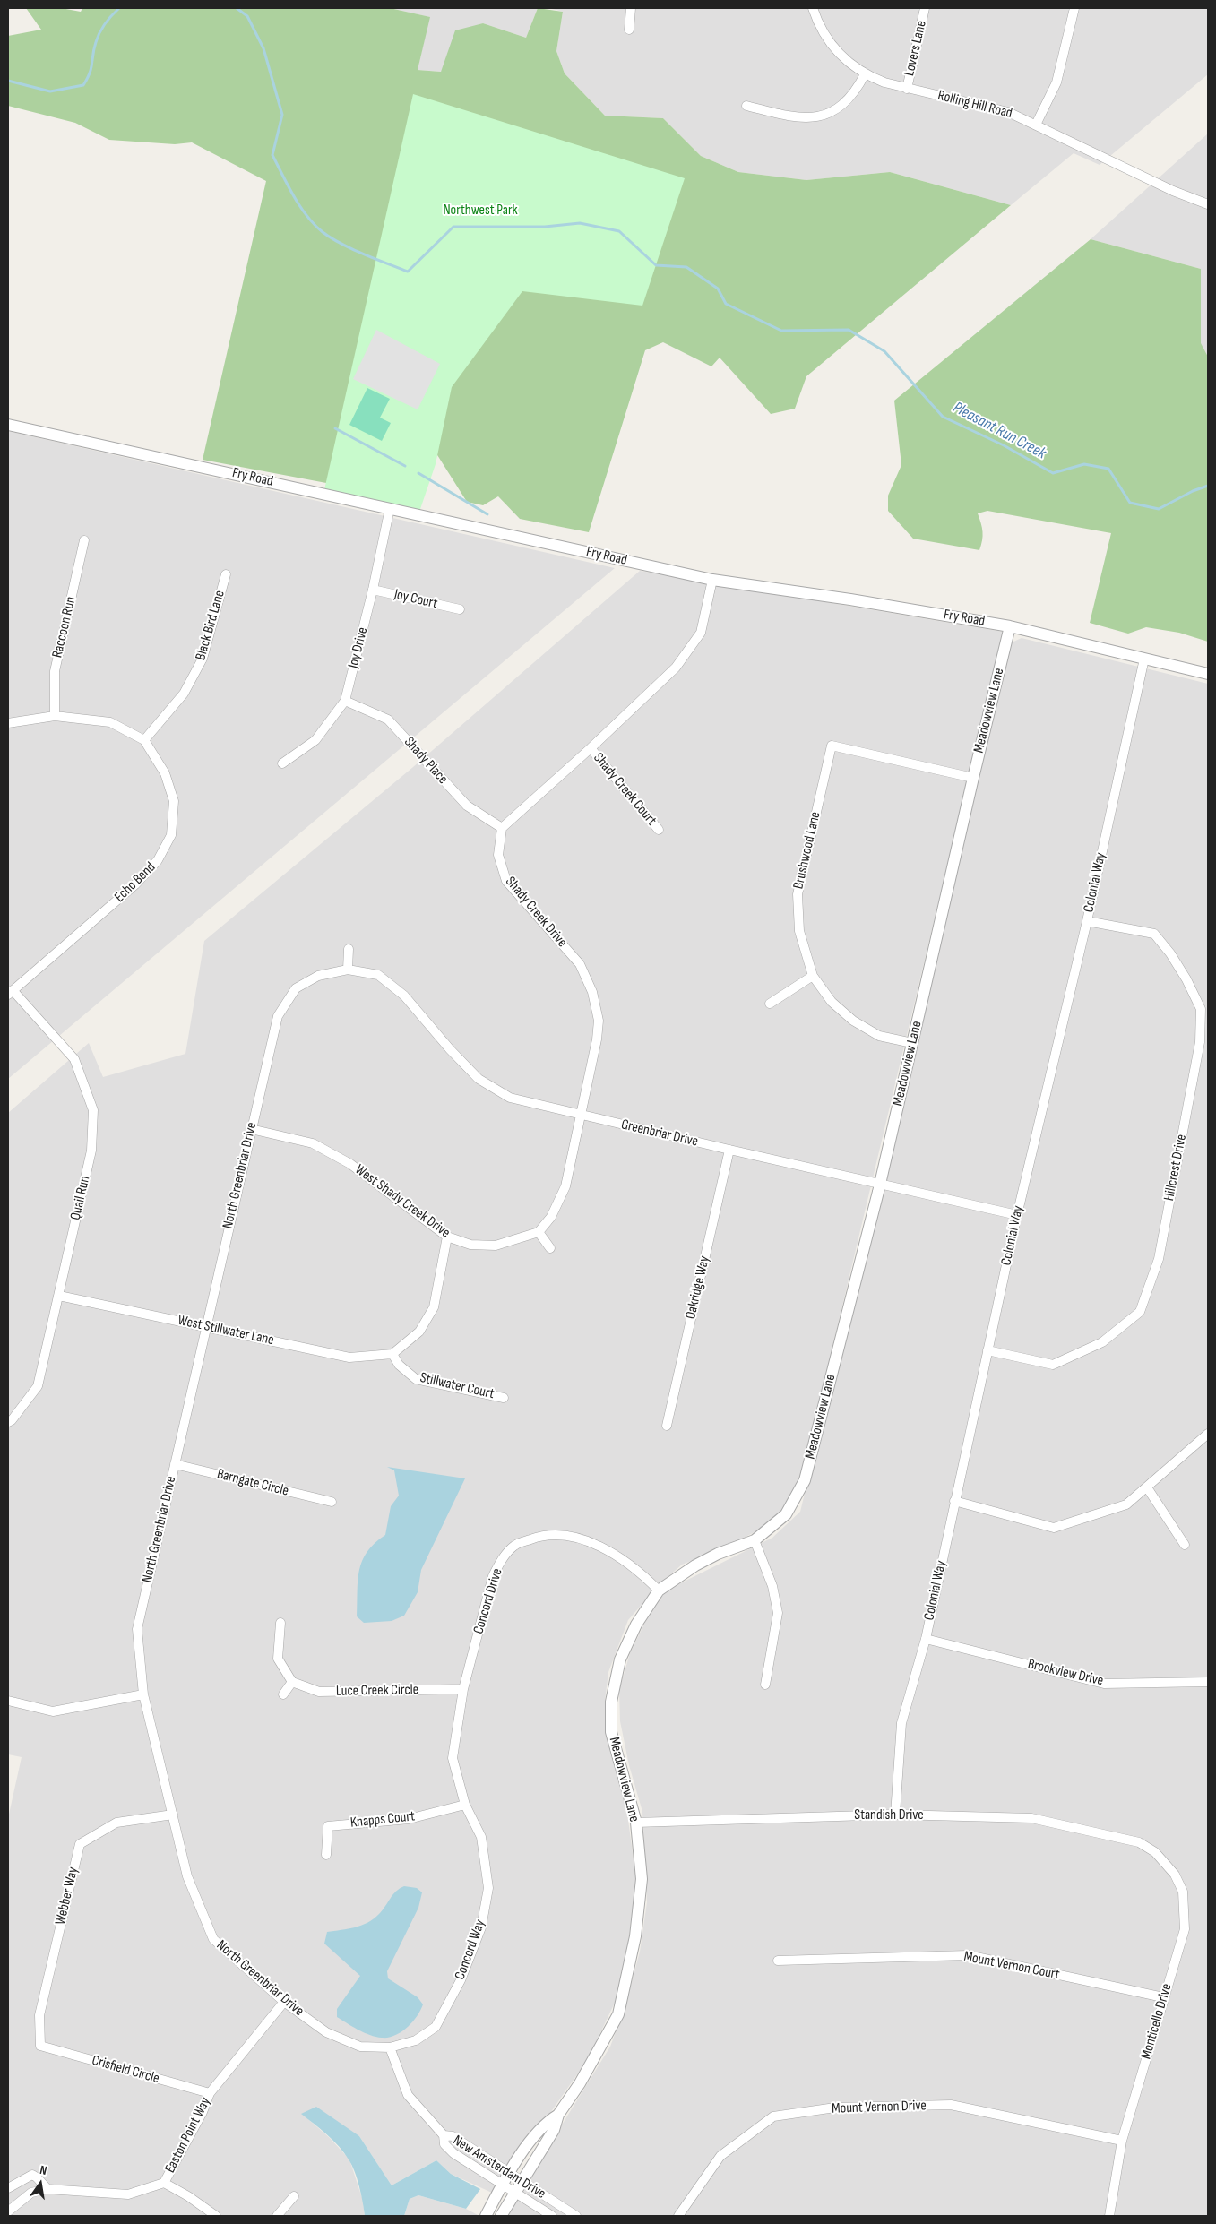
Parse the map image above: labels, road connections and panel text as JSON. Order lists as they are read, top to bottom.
{
  "streets": {
    "street": [
      "Lovers Lane",
      "Rolling Hill Road",
      "Fry Road",
      "Joy Court",
      "Black Bird Lane",
      "Raccoon Run",
      "Joy Drive",
      "Meadowview Lane",
      "Shady Place",
      "Shady Creek Court",
      "Brushwood Lane",
      "Echo Bend",
      "Colonial Way",
      "Shady Creek Drive",
      "Greenbriar Drive",
      "Hillcrest Drive",
      "North Greenbriar Drive",
      "Quail Run",
      "West Shady Creek Drive",
      "Oakridge Way",
      "West Stillwater Lane",
      "Stillwater Court",
      "Barngate Circle",
      "Concord Drive",
      "Brookview Drive",
      "Luce Creek Circle",
      "Standish Drive",
      "Knapps Court",
      "Webber Way",
      "Concord Way",
      "Mount Vernon Court",
      "Monticello Drive",
      "Crisfield Circle",
      "Mount Vernon Drive",
      "Easton Point Way",
      "New Amsterdam Drive"
    ]
  },
  "crossings": [
    ["Lovers Lane", "Rolling Hill Road"],
    ["Fry Road", "Joy Drive"],
    ["Fry Road", "Meadowview Lane"],
    ["Fry Road", "Colonial Way"],
    ["Joy Court", "Joy Drive"],
    ["Black Bird Lane", "Echo Bend"],
    ["Joy Drive", "Shady Place"],
    ["Meadowview Lane", "Brushwood Lane"],
    ["Meadowview Lane", "Greenbriar Drive"],
    ["Meadowview Lane", "Concord Drive"],
    ["Meadowview Lane", "Standish Drive"],
    ["Meadowview Lane", "New Amsterdam Drive"],
    ["Shady Place", "Shady Creek Drive"],
    ["Echo Bend", "Quail Run"],
    ["Colonial Way", "Greenbriar Drive"],
    ["Colonial Way", "Hillcrest Drive"],
    ["Colonial Way", "Brookview Drive"],
    ["Colonial Way", "Standish Drive"],
    ["Shady Creek Drive", "Greenbriar Drive"],
    ["Shady Creek Drive", "West Shady Creek Drive"],
    ["Greenbriar Drive", "North Greenbriar Drive"],
    ["Greenbriar Drive", "Oakridge Way"],
    ["North Greenbriar Drive", "West Shady Creek Drive"],
    ["North Greenbriar Drive", "West Stillwater Lane"],
    ["North Greenbriar Drive", "Barngate Circle"],
    ["North Greenbriar Drive", "Webber Way"],
    ["North Greenbriar Drive", "Concord Way"],
    ["North Greenbriar Drive", "Easton Point Way"],
    ["North Greenbriar Drive", "New Amsterdam Drive"],
    ["Quail Run", "West Stillwater Lane"],
    ["West Stillwater Lane", "Stillwater Court"],
    ["Concord Drive", "Luce Creek Circle"],
    ["Concord Drive", "Concord Way"],
    ["Luce Creek Circle", "Concord Way"],
    ["Standish Drive", "Monticello Drive"],
    ["Knapps Court", "Concord Way"],
    ["Webber Way", "Crisfield Circle"],
    ["Concord Way", "New Amsterdam Drive"],
    ["Mount Vernon Court", "Monticello Drive"],
    ["Monticello Drive", "Mount Vernon Drive"],
    ["Crisfield Circle", "Easton Point Way"]
  ],
  "water": ["Pleasant Run Creek"],
  "parks": ["Northwest Park"],
  "north": "top"
}
